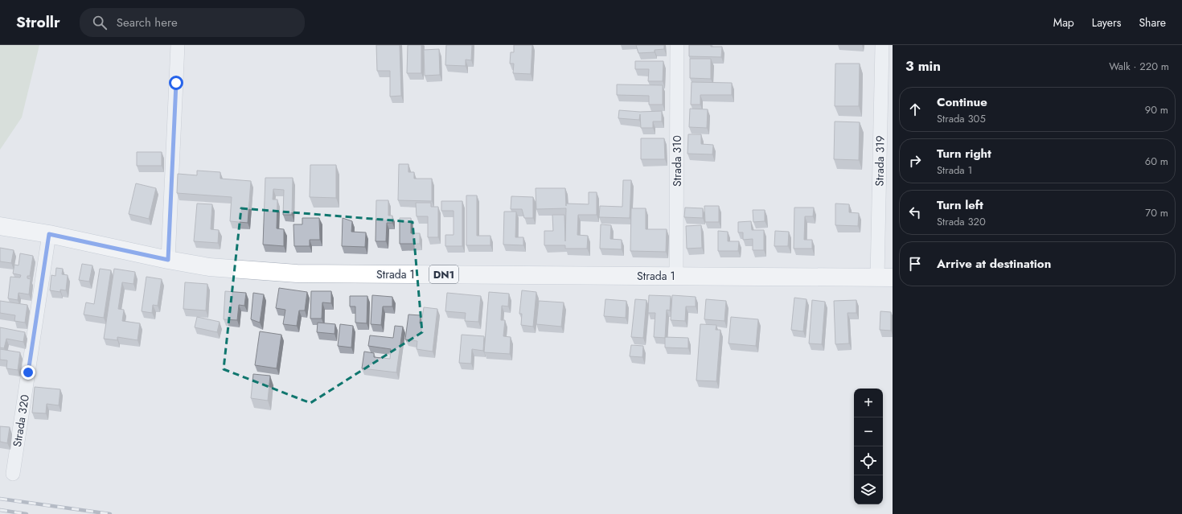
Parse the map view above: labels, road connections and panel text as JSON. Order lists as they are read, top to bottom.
{
  "streets": {
    "main road": ["Strada 1", "DN1"],
    "street": ["Strada 310", "Strada 319", "Strada 320"]
  },
  "crossings": [
    ["Strada 310", "Strada 1"],
    ["Strada 319", "Strada 1"],
    ["Strada 1", "Strada 320"]
  ],
  "page": {
    "header": "Strollr",
    "search": "Search here",
    "nav": ["Map", "Layers", "Share"],
    "heading": ["3 min", "Walk · 220 m"],
    "list": [
      ["Continue", "Strada 305", "90 m"],
      ["Turn right", "Strada 1", "60 m"],
      ["Turn left", "Strada 320", "70 m"],
      "Arrive at destination"
    ],
    "map_buttons": ["+", "−"]
  }
}
